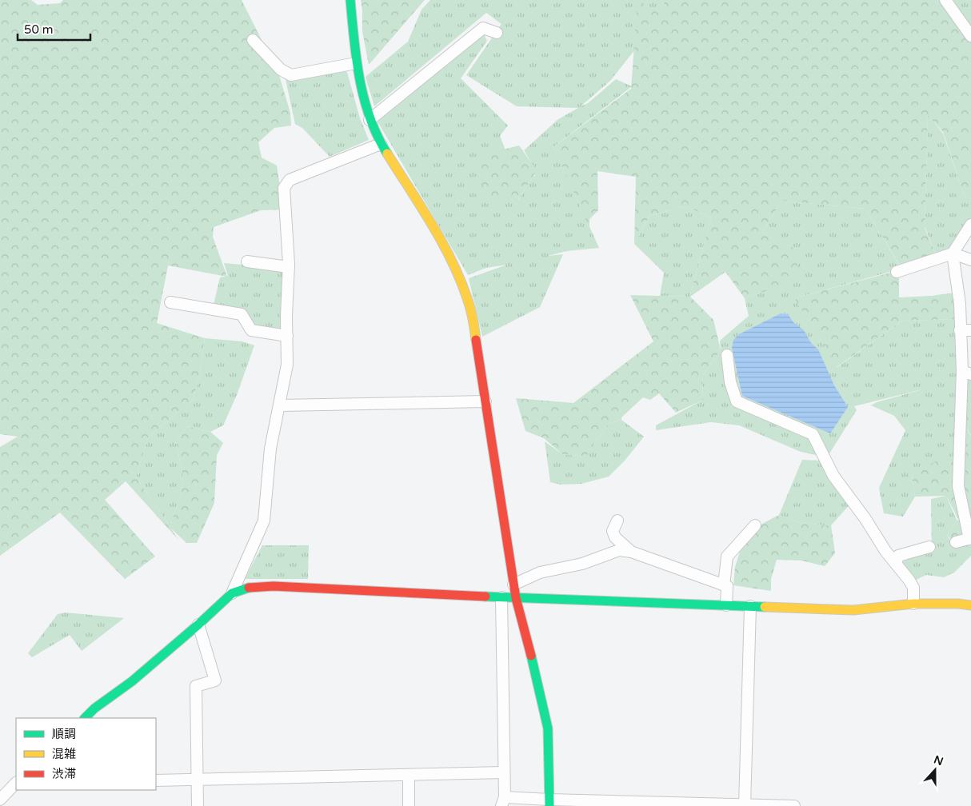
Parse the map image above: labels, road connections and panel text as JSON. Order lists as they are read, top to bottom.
{
  "legend": ["順調", "混雑", "渋滞"],
  "scale_bar": "50 m",
  "north": "top"
}
